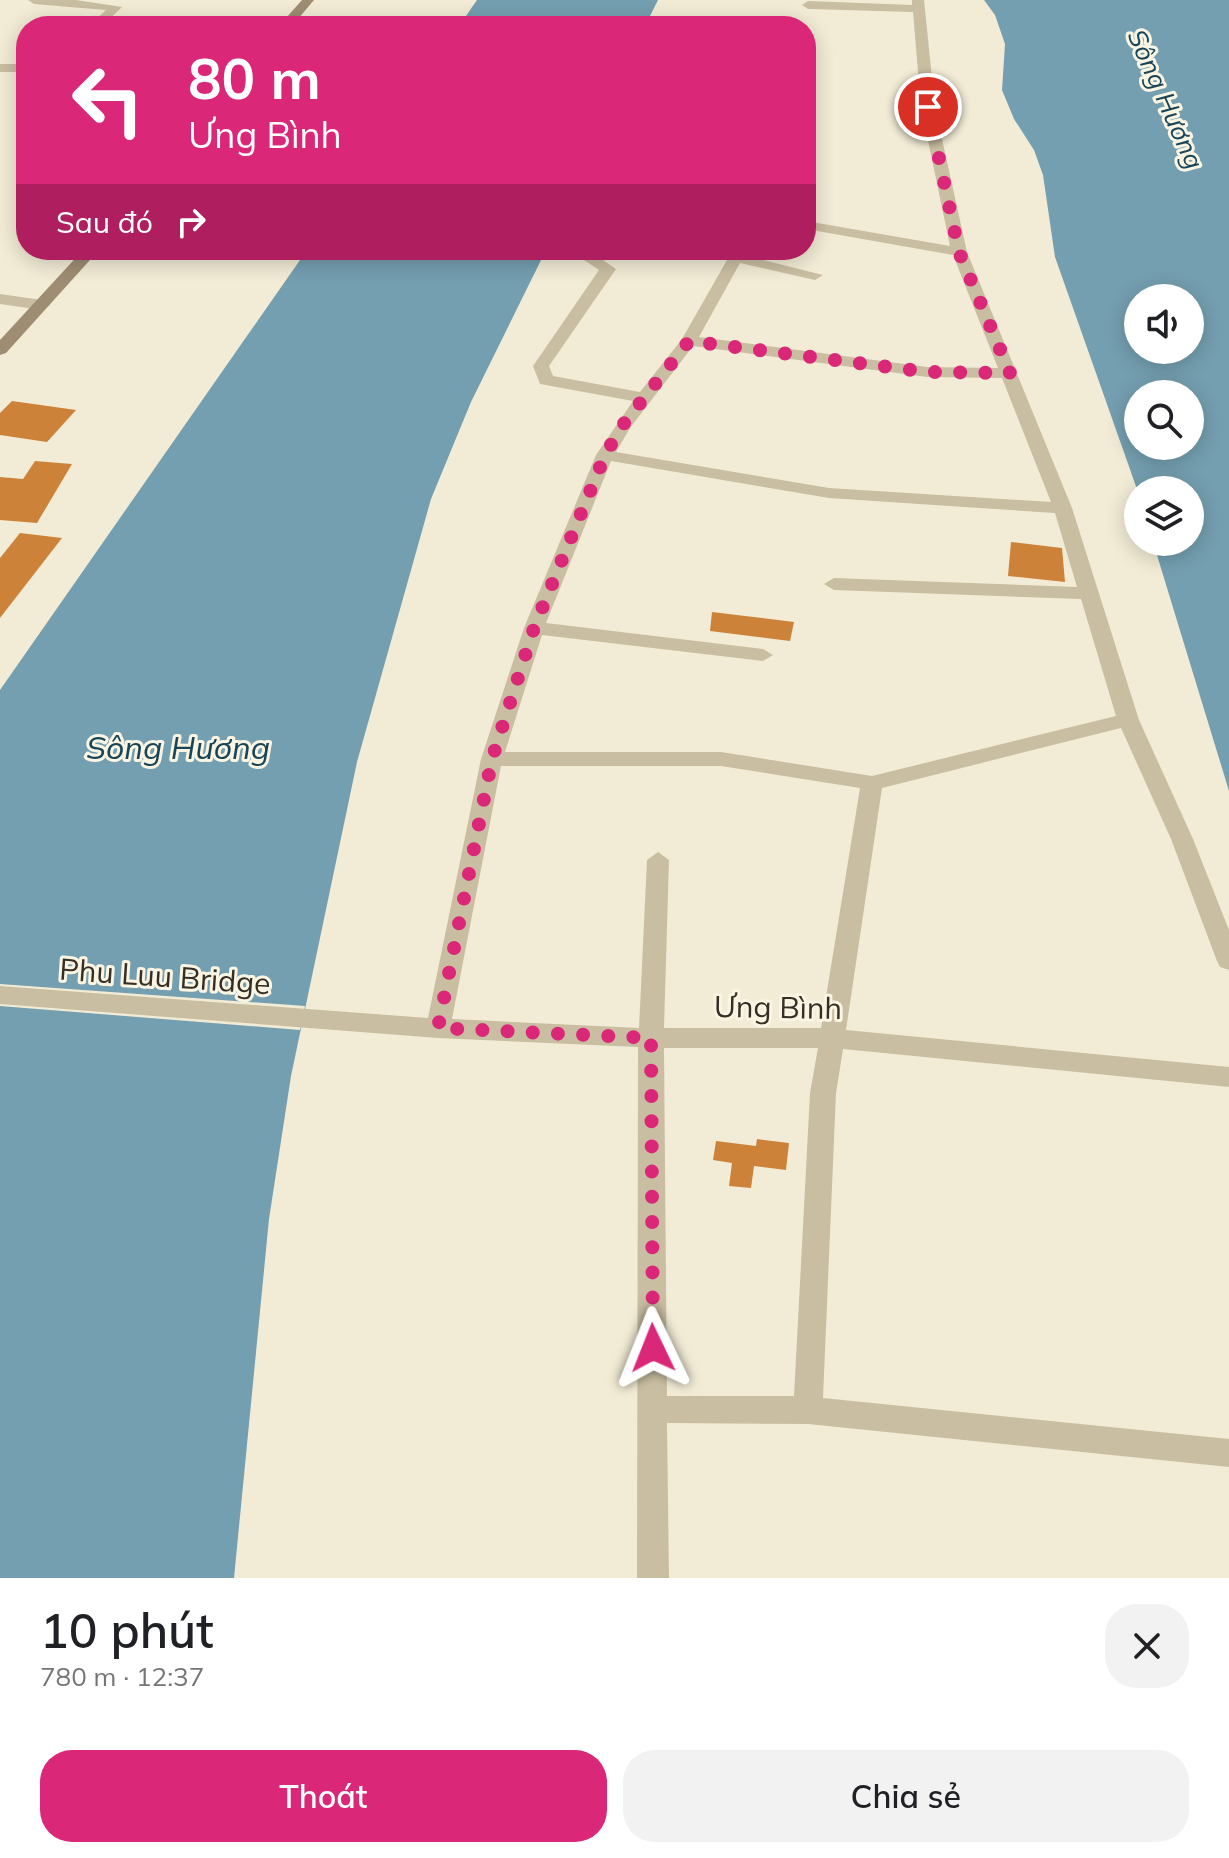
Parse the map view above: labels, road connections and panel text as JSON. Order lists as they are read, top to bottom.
{
  "streets": {
    "street": ["Phu Luu Bridge", "Ưng Bình"]
  },
  "crossings": [
    ["Phu Luu Bridge", "Ưng Bình"]
  ],
  "water": ["Sông Hương"],
  "page": {
    "turn": ["80 m", "Ưng Bình"],
    "then": "Sau đó",
    "heading": ["10 phút", "780 m · 12:37"],
    "buttons": ["Thoát", "Chia sẻ"]
  }
}
